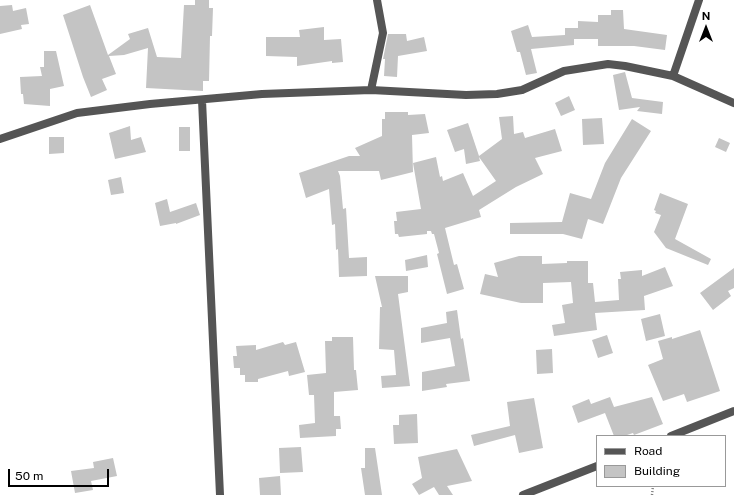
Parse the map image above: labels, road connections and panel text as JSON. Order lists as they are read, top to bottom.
{
  "legend": ["Road", "Building"],
  "scale_bar": "50 m",
  "north": "top"
}
